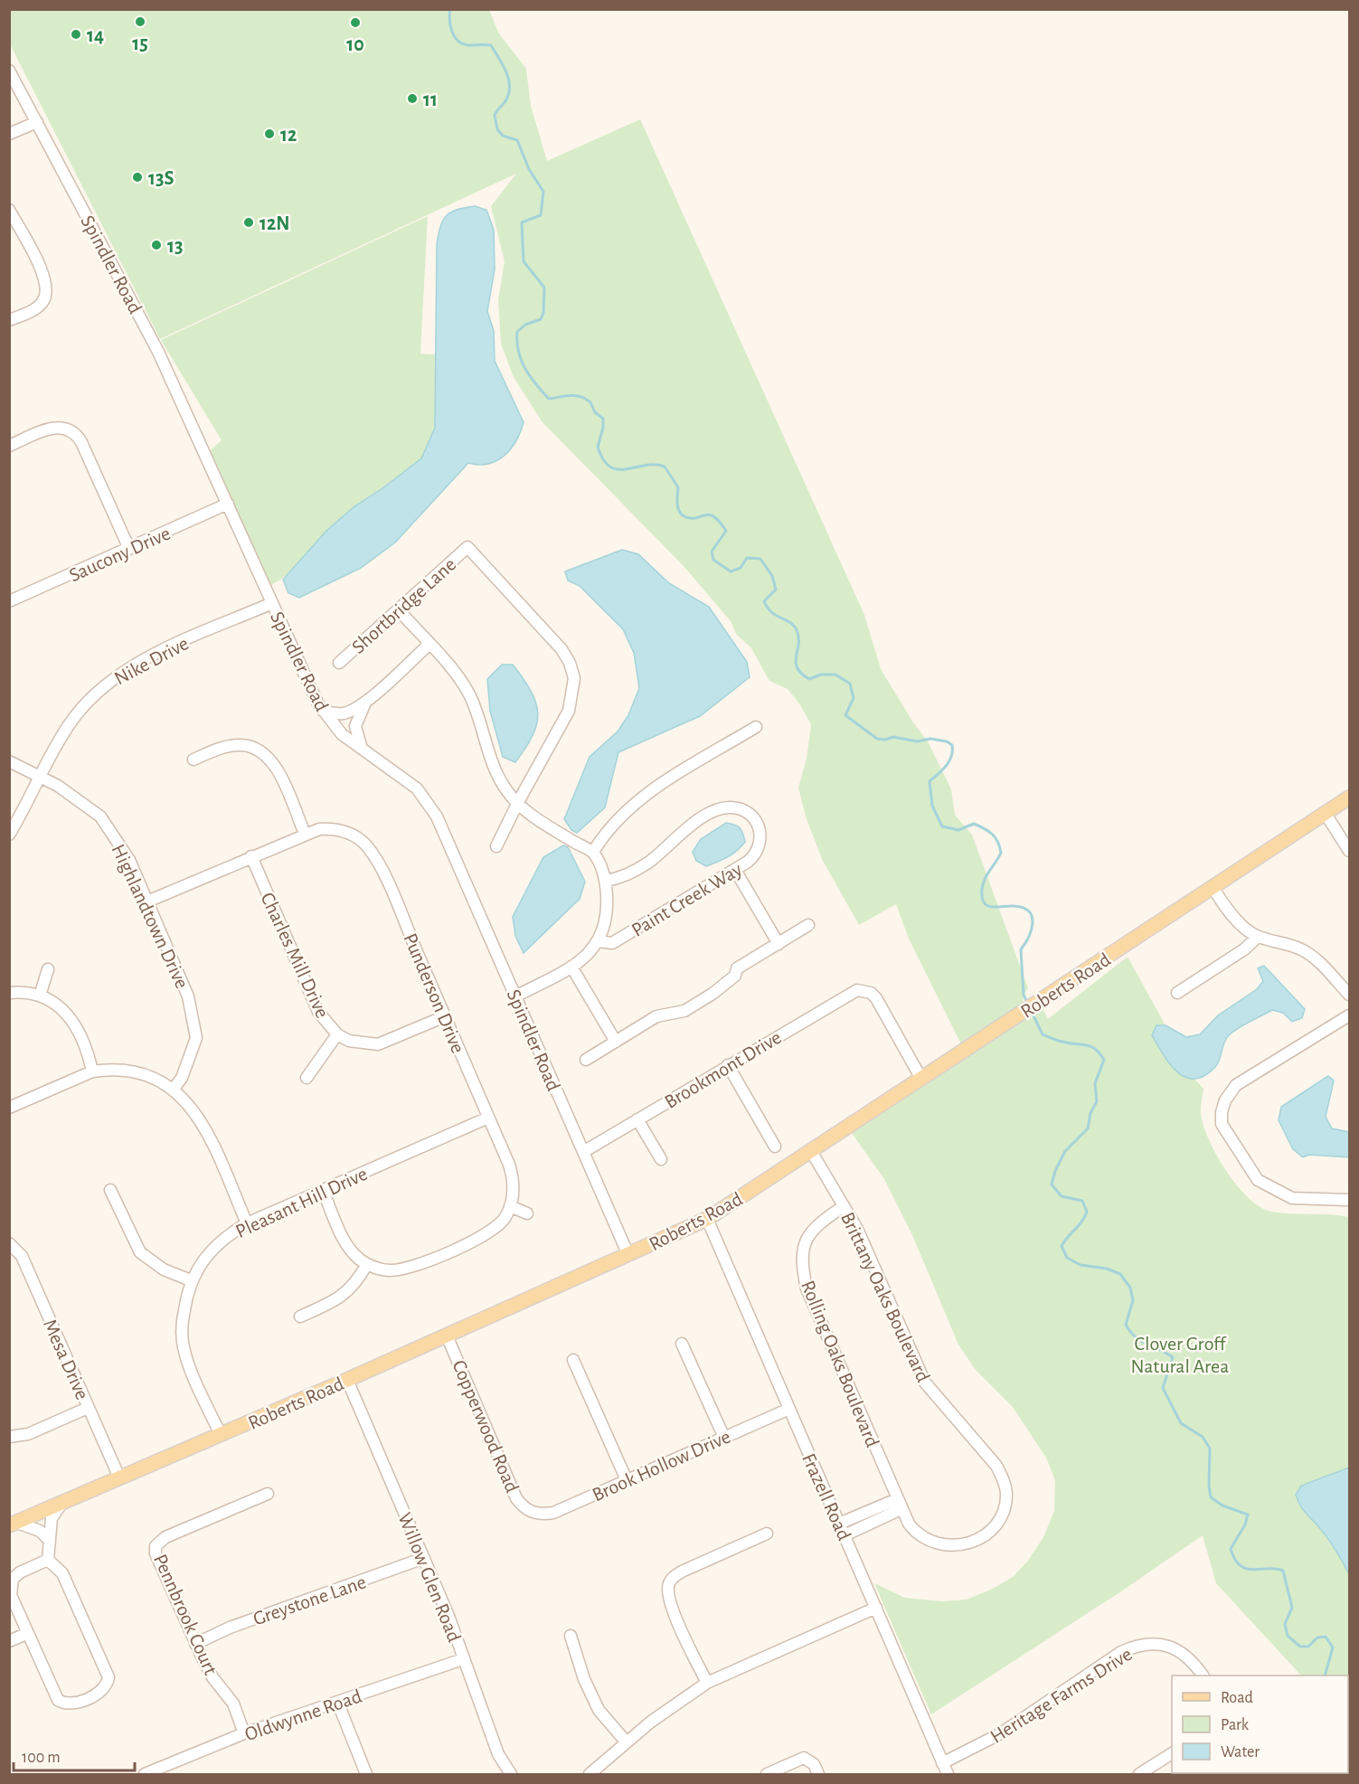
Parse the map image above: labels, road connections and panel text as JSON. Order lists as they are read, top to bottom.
{
  "streets": {
    "main road": ["Roberts Road"],
    "street": [
      "Spindler Road",
      "Saucony Drive",
      "Shortbridge Lane",
      "Nike Drive",
      "Paint Creek Way",
      "Highlandtown Drive",
      "Charles Mill Drive",
      "Punderson Drive",
      "Brookmont Drive",
      "Pleasant Hill Drive",
      "Brittany Oaks Boulevard",
      "Mesa Drive",
      "Rolling Oaks Boulevard",
      "Copperwood Road",
      "Brook Hollow Drive",
      "Frazell Road",
      "Willow Glen Road",
      "Greystone Lane",
      "Pennbrook Court",
      "Heritage Farms Drive",
      "Oldwynne Road"
    ]
  },
  "crossings": [
    ["Spindler Road", "Saucony Drive"],
    ["Spindler Road", "Nike Drive"],
    ["Spindler Road", "Roberts Road"],
    ["Spindler Road", "Brookmont Drive"],
    ["Nike Drive", "Highlandtown Drive"],
    ["Highlandtown Drive", "Punderson Drive"],
    ["Charles Mill Drive", "Punderson Drive"],
    ["Roberts Road", "Brookmont Drive"],
    ["Roberts Road", "Pleasant Hill Drive"],
    ["Roberts Road", "Brittany Oaks Boulevard"],
    ["Roberts Road", "Mesa Drive"],
    ["Roberts Road", "Copperwood Road"],
    ["Roberts Road", "Frazell Road"],
    ["Roberts Road", "Willow Glen Road"],
    ["Punderson Drive", "Pleasant Hill Drive"],
    ["Brittany Oaks Boulevard", "Rolling Oaks Boulevard"],
    ["Copperwood Road", "Brook Hollow Drive"],
    ["Brook Hollow Drive", "Frazell Road"],
    ["Frazell Road", "Heritage Farms Drive"],
    ["Willow Glen Road", "Greystone Lane"],
    ["Willow Glen Road", "Oldwynne Road"],
    ["Greystone Lane", "Pennbrook Court"],
    ["Pennbrook Court", "Oldwynne Road"]
  ],
  "parks": ["Clover Groff Natural Area"],
  "places": [
    "15",
    "10",
    "14",
    "11",
    "12",
    "13S",
    "12N",
    "13"
  ],
  "legend": ["Road", "Park", "Water"],
  "scale_bar": "100 m"
}
